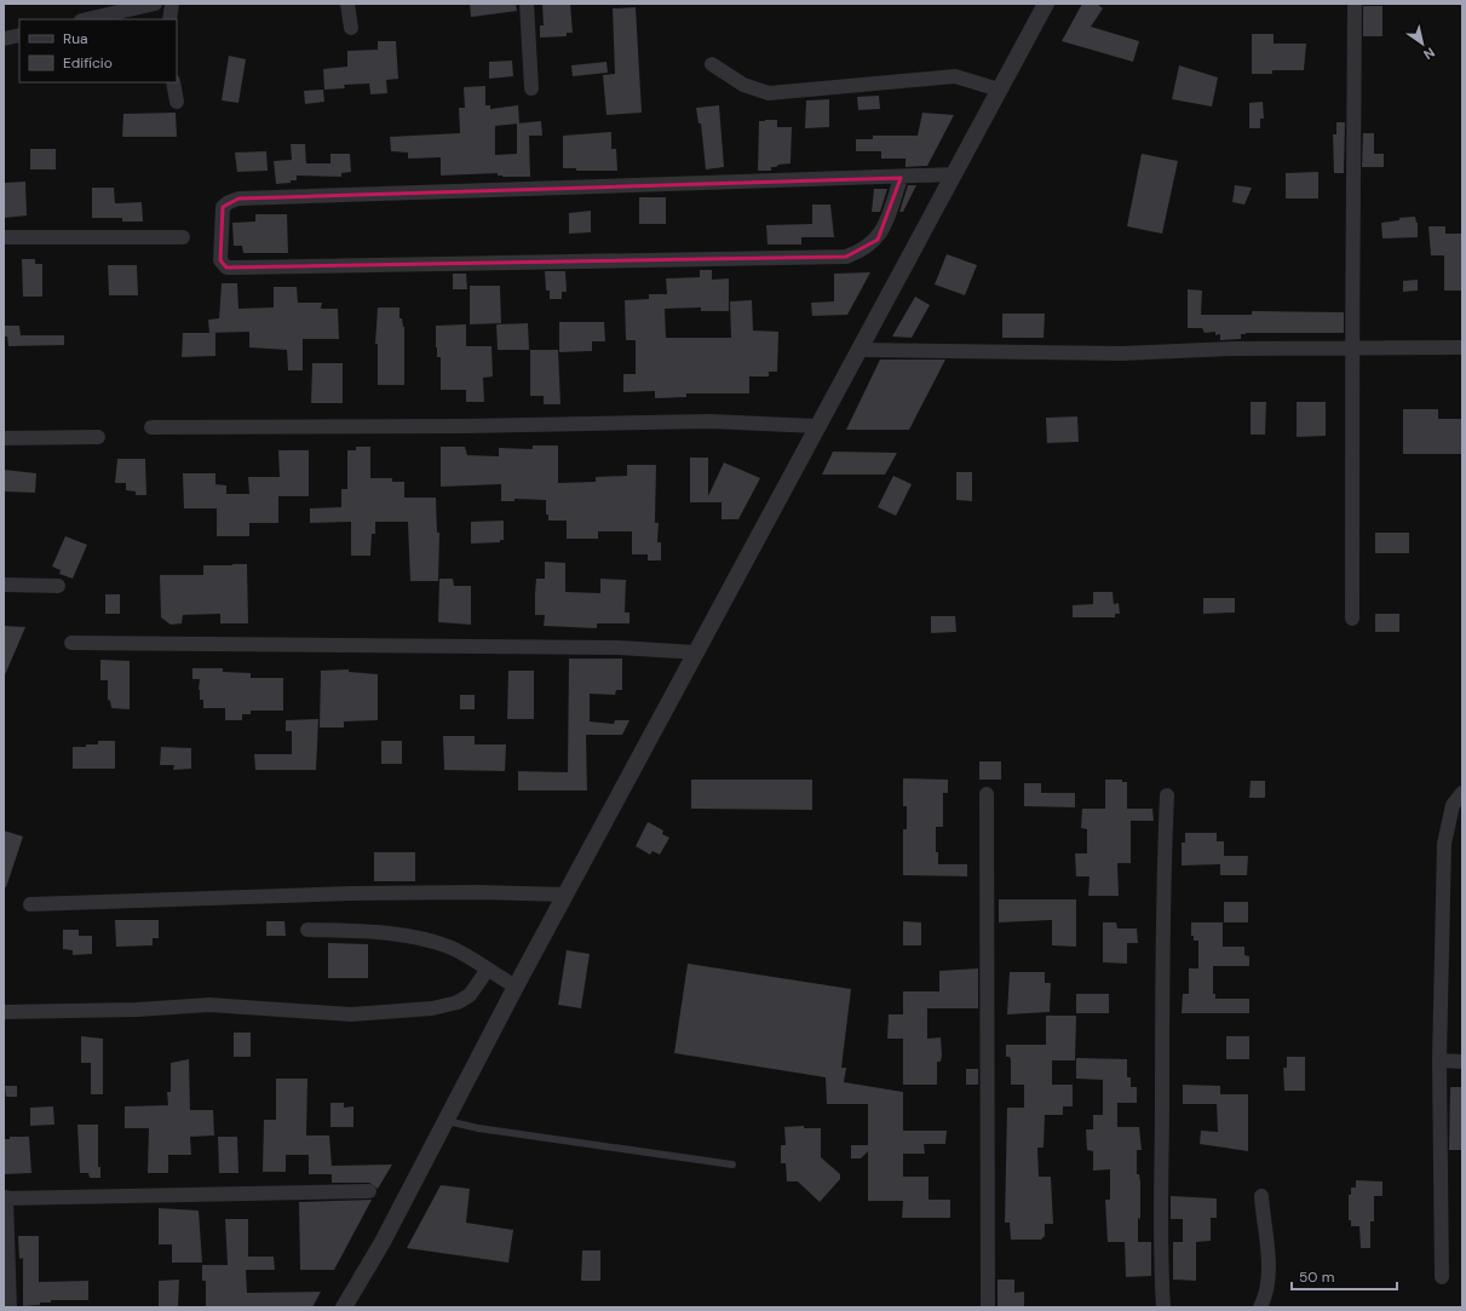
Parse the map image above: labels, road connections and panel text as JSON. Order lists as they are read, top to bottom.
{
  "legend": ["Rua", "Edifício"],
  "scale_bar": "50 m",
  "north": "bottom right"
}
